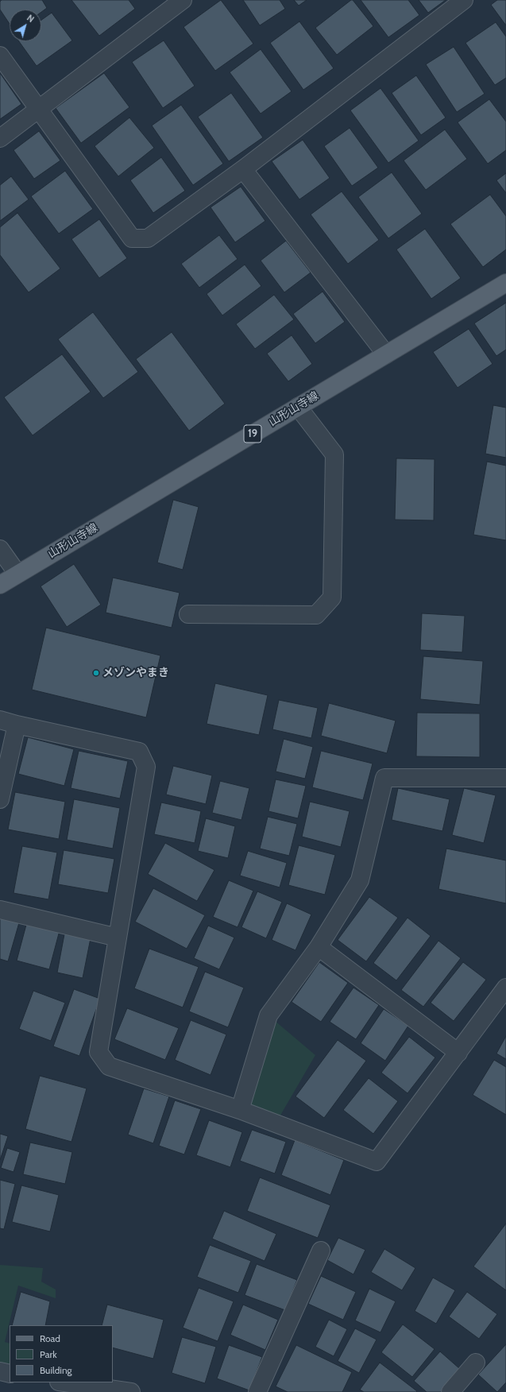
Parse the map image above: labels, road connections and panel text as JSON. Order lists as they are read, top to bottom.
{
  "streets": {
    "main road": ["山形山寺線", "19"]
  },
  "places": ["メゾンやまき"],
  "legend": ["Road", "Park", "Building"],
  "north": "top right"
}
